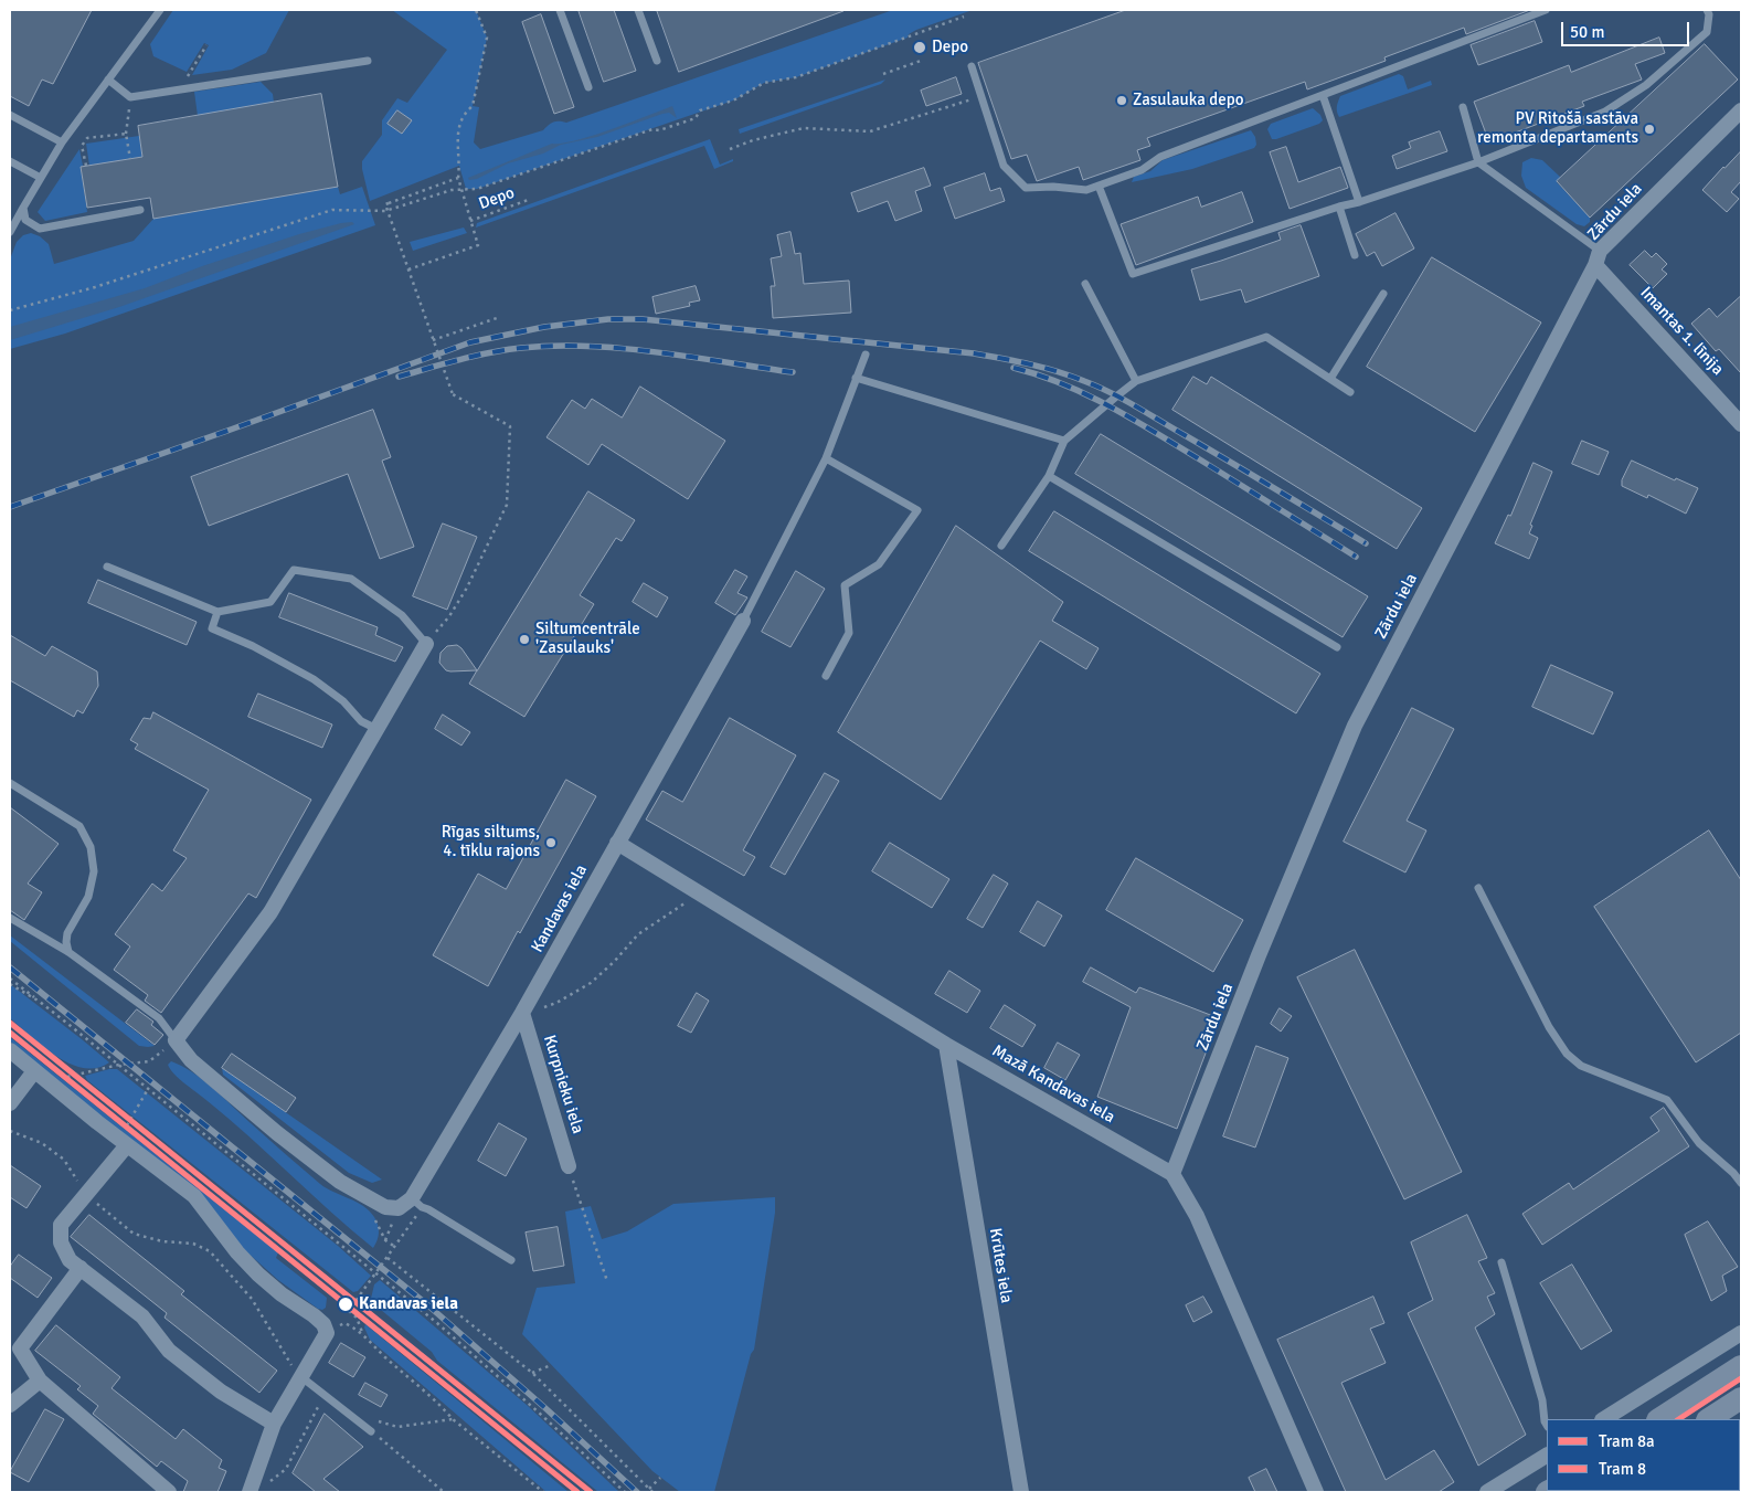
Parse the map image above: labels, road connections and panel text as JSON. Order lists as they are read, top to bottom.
{
  "streets": {
    "street": [
      "Zārdu iela",
      "Imantas 1. līnija",
      "Kandavas iela",
      "Kurpnieku iela",
      "Mazā Kandavas iela",
      "Krūtes iela"
    ],
    "path": ["Depo"]
  },
  "crossings": [
    ["Zārdu iela", "Imantas 1. līnija"],
    ["Zārdu iela", "Mazā Kandavas iela"],
    ["Kandavas iela", "Kurpnieku iela"],
    ["Kandavas iela", "Mazā Kandavas iela"],
    ["Mazā Kandavas iela", "Krūtes iela"]
  ],
  "places": [
    "Depo",
    "Zasulauka depo",
    "PV Ritošā sastāva remonta departaments",
    "Siltumcentrāle 'Zasulauks'",
    "Rīgas siltums, 4. tīklu rajons",
    "Kandavas iela"
  ],
  "lines": ["tram line 8a", "tram line 8"],
  "legend": ["Tram 8a", "Tram 8"],
  "scale_bar": "50 m"
}
